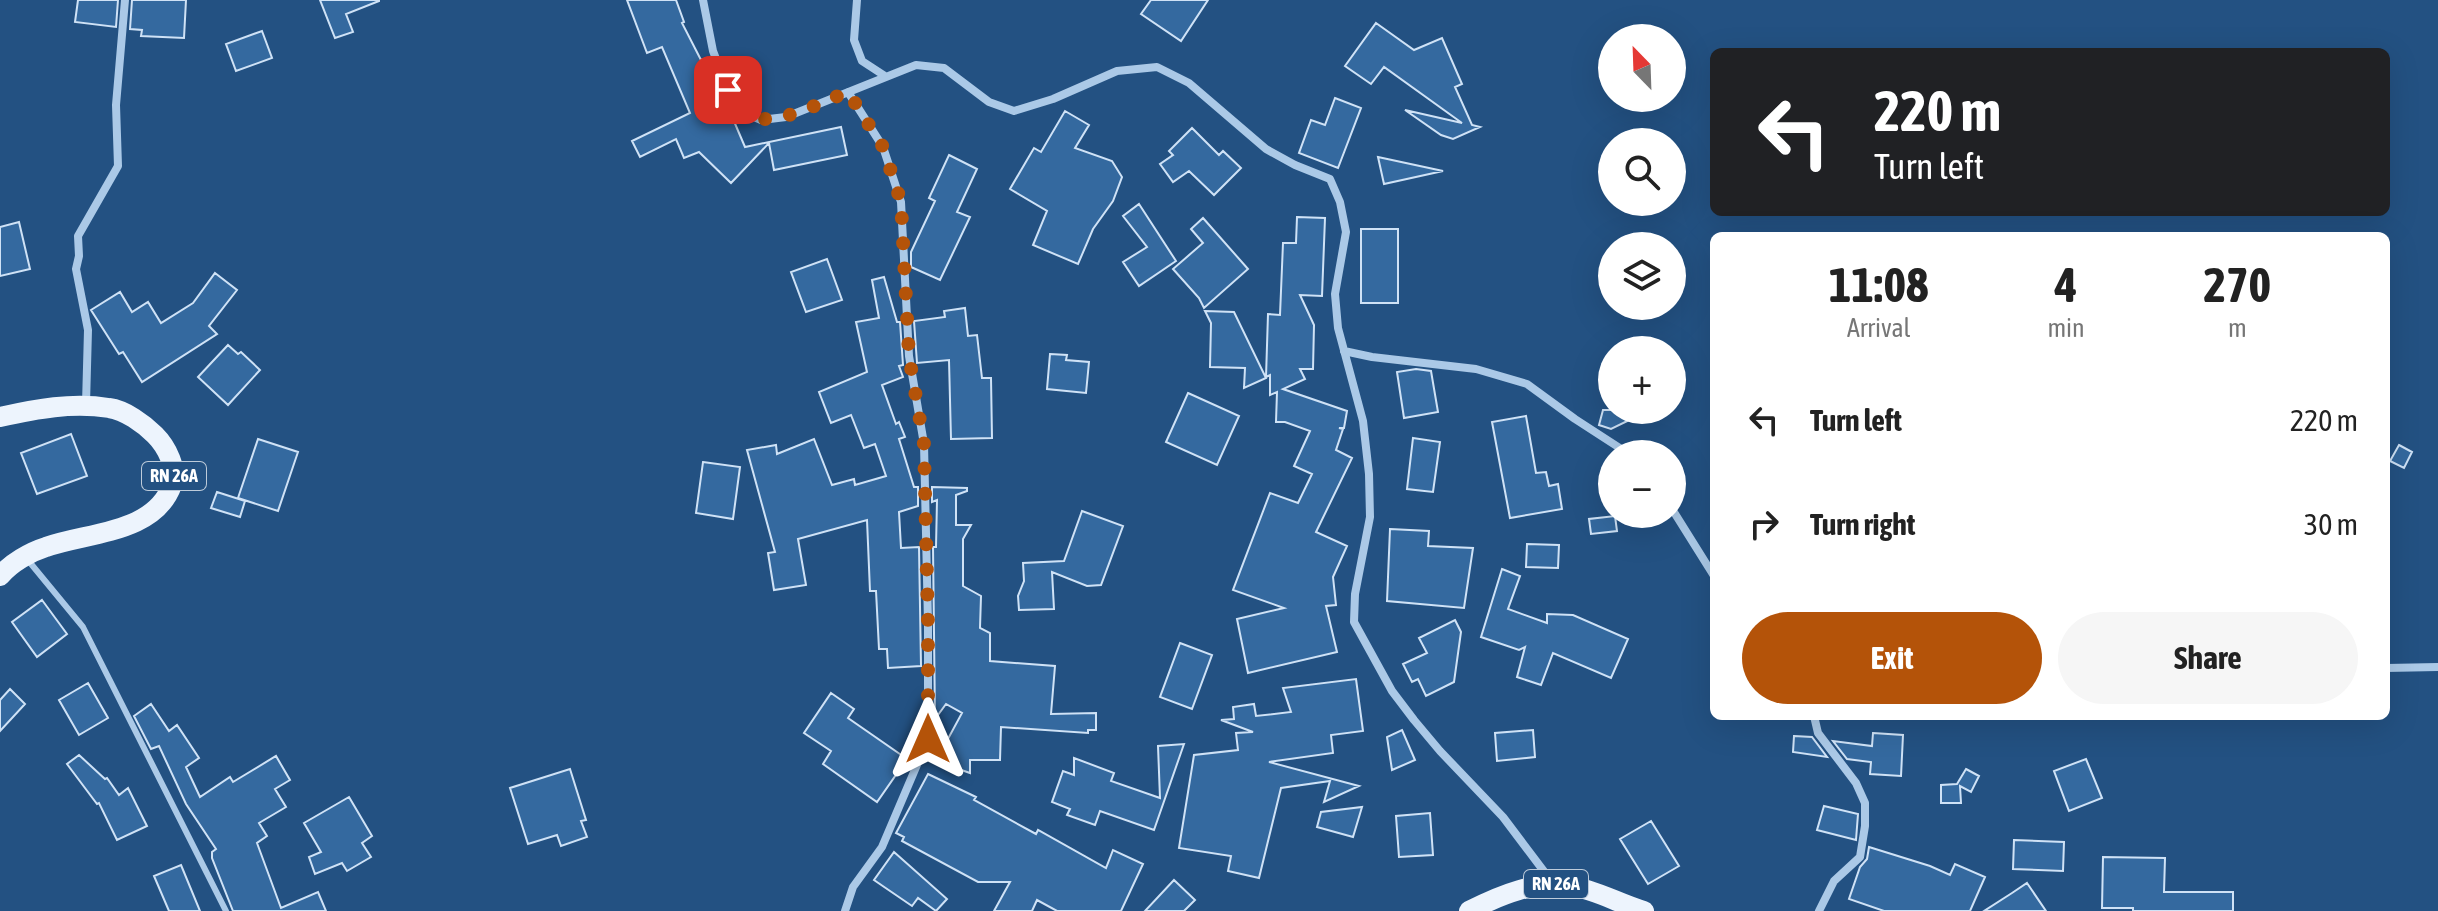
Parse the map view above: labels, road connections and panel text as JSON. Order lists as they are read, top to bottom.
{
  "streets": {
    "main road": ["RN 26A"]
  },
  "north": "top left",
  "page": {
    "map_buttons": ["+", "−"],
    "turn": ["220 m", "Turn left"],
    "eta": [
      "11:08",
      "Arrival",
      "4",
      "min",
      "270",
      "m"
    ],
    "list": [
      {
        "name": "Turn left",
        "value": "220 m"
      },
      {
        "name": "Turn right",
        "value": "30 m"
      }
    ],
    "buttons": ["Exit", "Share"]
  }
}
